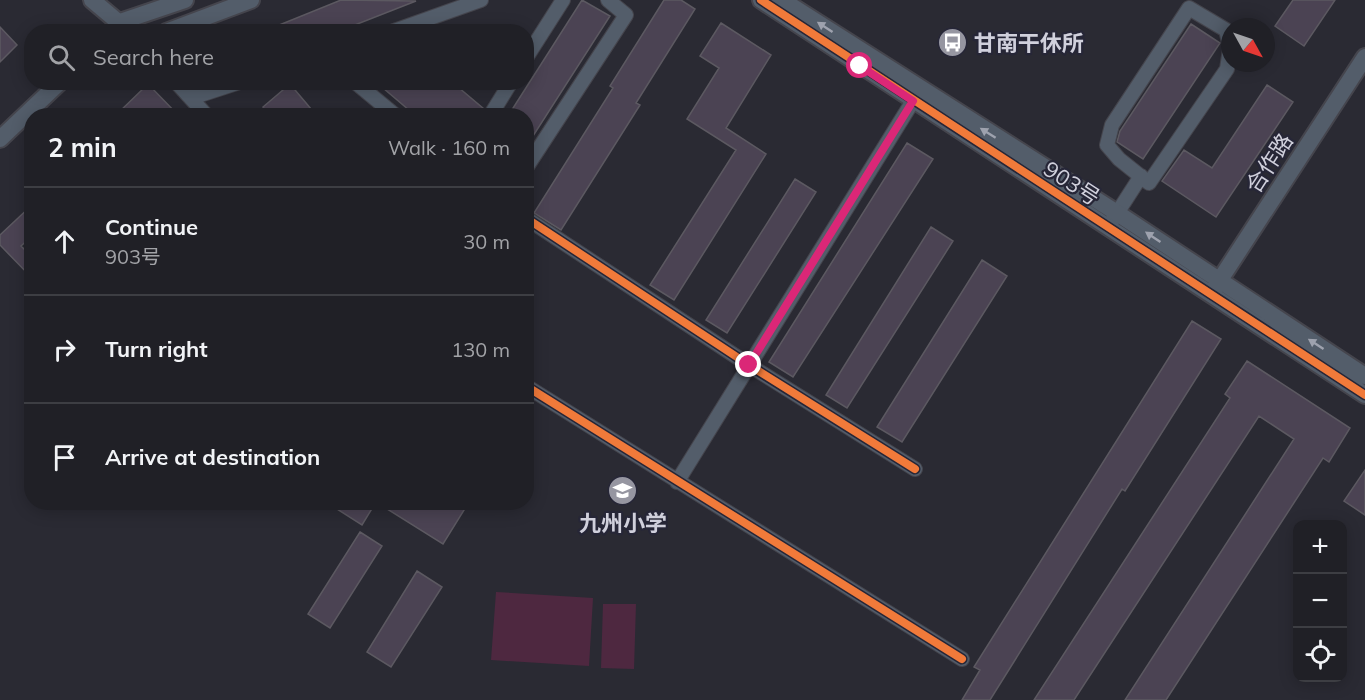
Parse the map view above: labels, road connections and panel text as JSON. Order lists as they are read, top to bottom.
{
  "streets": {
    "street": ["合作路", "903号"]
  },
  "crossings": [
    ["合作路", "903号"]
  ],
  "places": {
    "bus stop": ["甘南干休所"],
    "school or university": ["九州小学"]
  },
  "north": "bottom right",
  "page": {
    "search": "Search here",
    "heading": ["2 min", "Walk · 160 m"],
    "list": [
      ["Continue", "903号", "30 m"],
      ["Turn right", "130 m"],
      "Arrive at destination"
    ],
    "map_buttons": ["+", "−"]
  }
}
